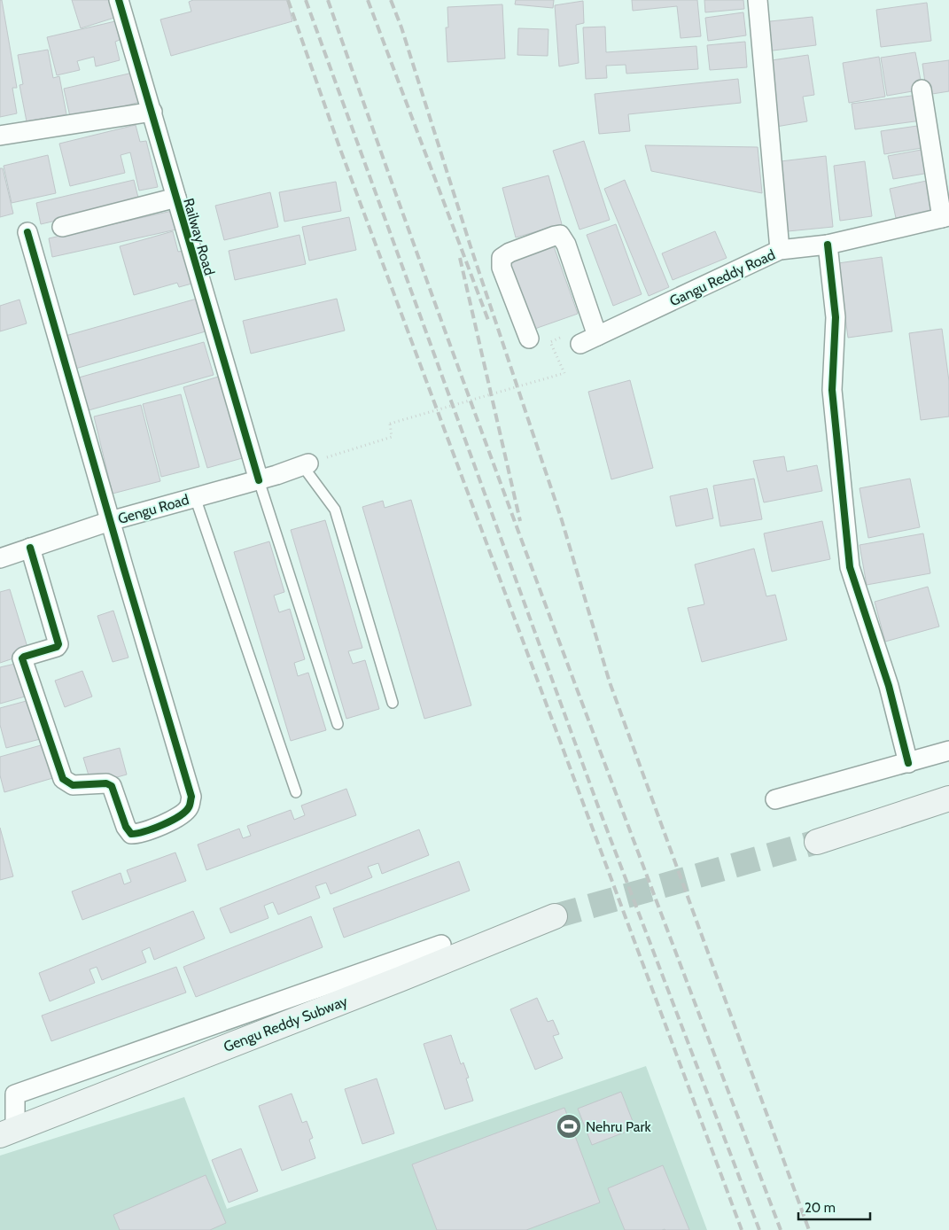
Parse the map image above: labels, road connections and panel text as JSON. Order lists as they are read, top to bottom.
{
  "streets": {
    "main road": ["Gengu Reddy Subway"],
    "street": ["Railway Road", "Gangu Reddy Road", "Gengu Road"]
  },
  "crossings": [
    ["Railway Road", "Gengu Road"]
  ],
  "places": {
    "sports": ["Nehru Park"]
  },
  "scale_bar": "20 m"
}
